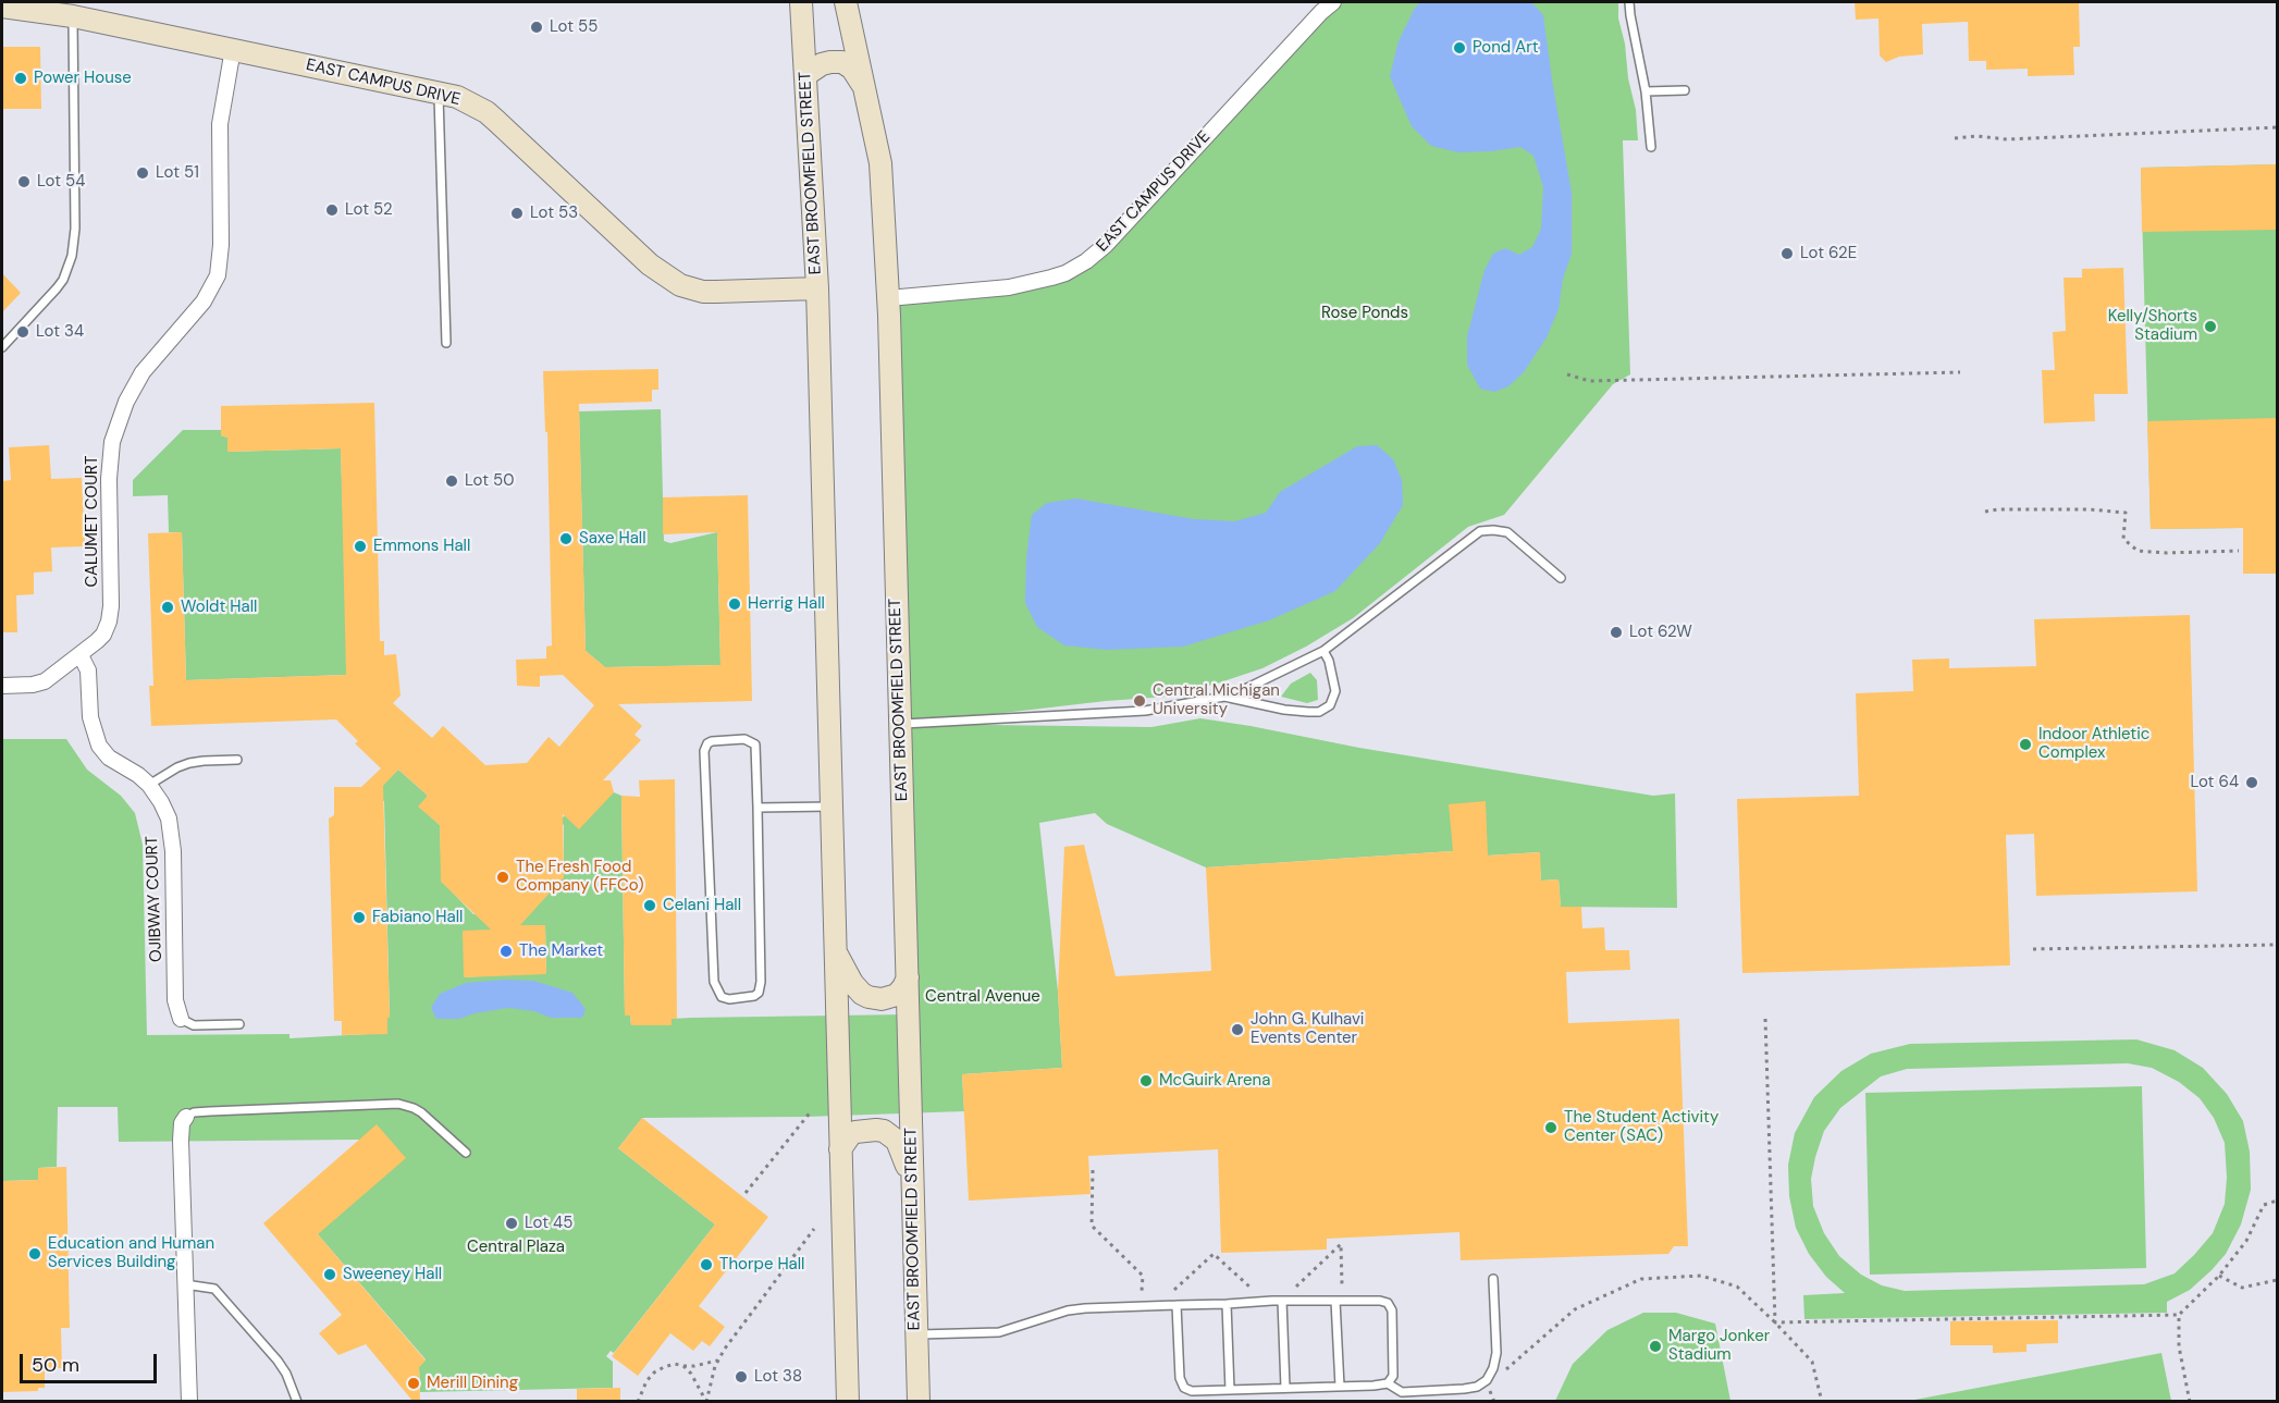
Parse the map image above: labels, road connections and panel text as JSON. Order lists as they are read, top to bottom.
{
  "streets": {
    "main road": ["EAST CAMPUS DRIVE", "EAST BROOMFIELD STREET"],
    "street": ["CALUMET COURT", "OJIBWAY COURT"]
  },
  "crossings": [
    ["EAST CAMPUS DRIVE", "EAST BROOMFIELD STREET"],
    ["EAST CAMPUS DRIVE", "CALUMET COURT"],
    ["CALUMET COURT", "OJIBWAY COURT"]
  ],
  "parks": ["Rose Ponds", "Central Avenue", "Central Plaza"],
  "places": [
    "Lot 55",
    "Pond Art",
    "Power House",
    "Lot 51",
    "Lot 54",
    "Lot 52",
    "Lot 53",
    "Lot 62E",
    "Kelly/Shorts Stadium",
    "Lot 34",
    "Lot 50",
    "Saxe Hall",
    "Emmons Hall",
    "Herrig Hall",
    "Woldt Hall",
    "Lot 62W",
    "Central Michigan University",
    "Indoor Athletic Complex",
    "Lot 64",
    "The Fresh Food Company (FFCo)",
    "Celani Hall",
    "Fabiano Hall",
    "The Market",
    "John G. Kulhavi Events Center",
    "McGuirk Arena",
    "The Student Activity Center (SAC)",
    "Lot 45",
    "Education and Human Services Building",
    "Thorpe Hall",
    "Sweeney Hall",
    "Margo Jonker Stadium",
    "Lot 38",
    "Merill Dining"
  ],
  "scale_bar": "50 m"
}
